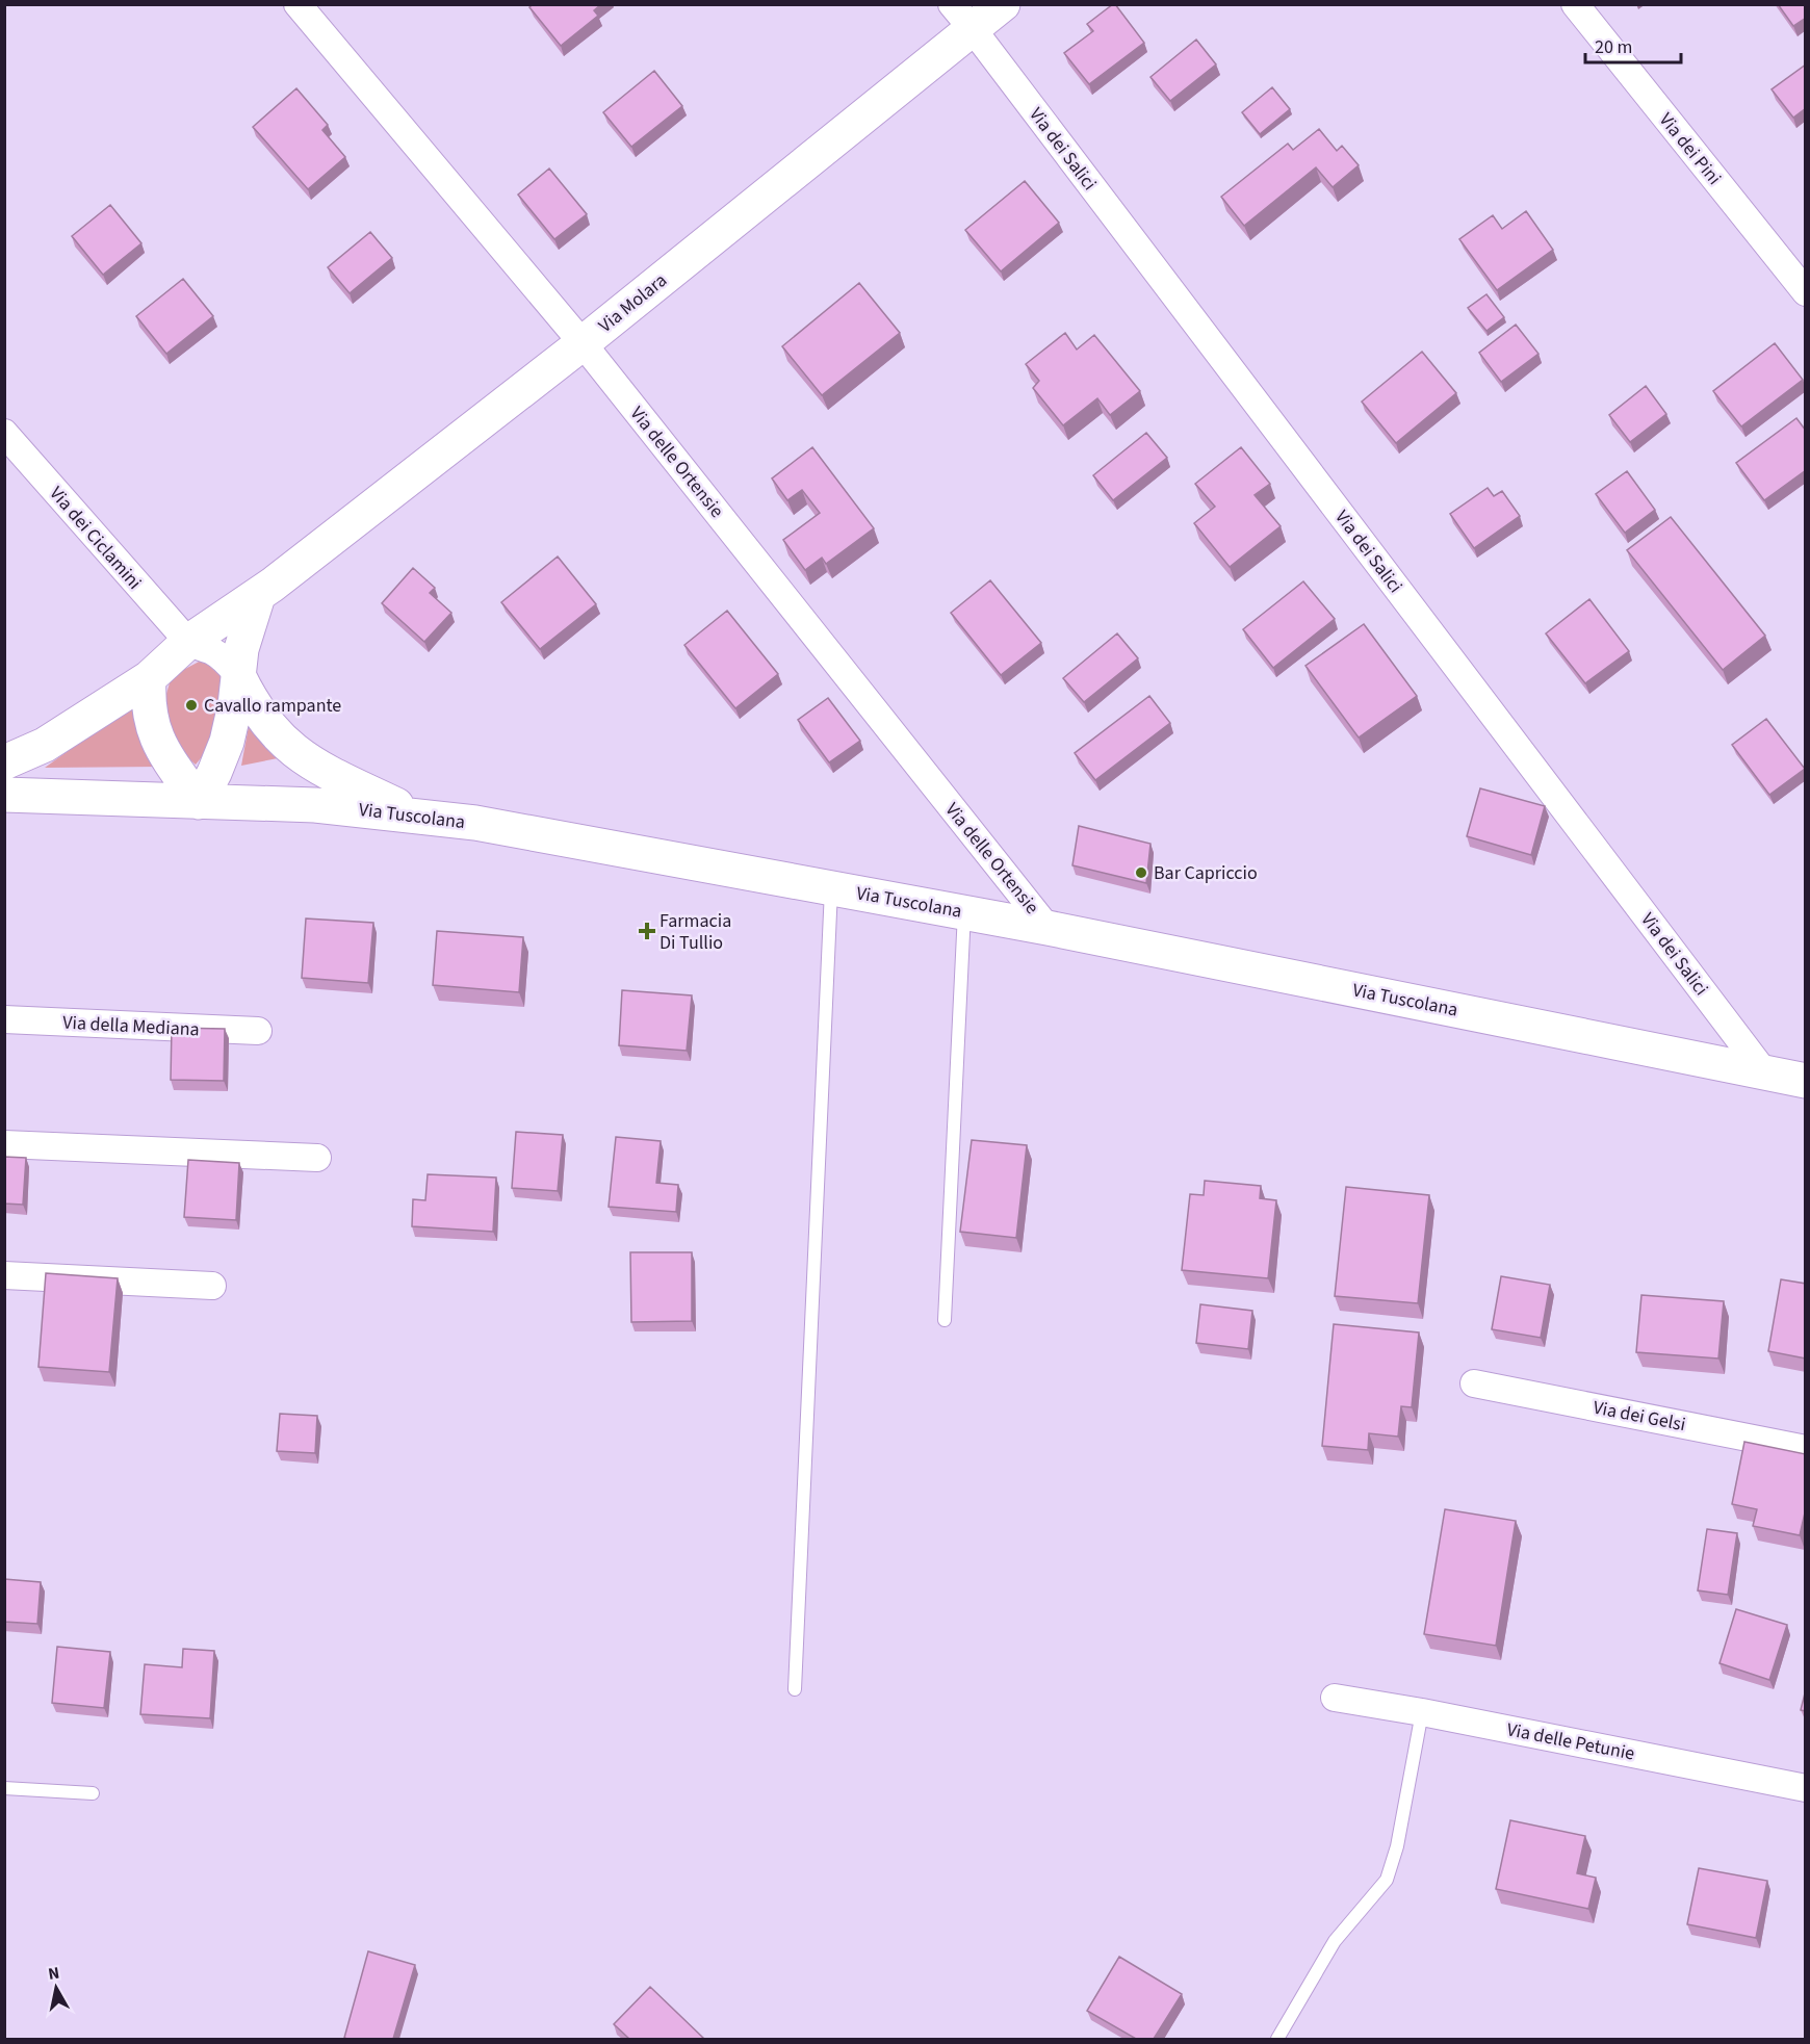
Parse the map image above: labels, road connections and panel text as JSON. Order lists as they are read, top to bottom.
{
  "streets": {
    "main road": ["Via Molara", "Via Tuscolana"],
    "street": [
      "Via dei Salici",
      "Via dei Pini",
      "Via delle Ortensie",
      "Via dei Ciclamini",
      "Via della Mediana",
      "Via dei Gelsi",
      "Via delle Petunie"
    ]
  },
  "crossings": [
    ["Via dei Salici", "Via Molara"],
    ["Via dei Salici", "Via Tuscolana"],
    ["Via Molara", "Via delle Ortensie"],
    ["Via Molara", "Via dei Ciclamini"],
    ["Via delle Ortensie", "Via Tuscolana"]
  ],
  "places": {
    "other": ["Cavallo rampante", "Bar Capriccio"],
    "health": ["Farmacia Di Tullio"]
  },
  "scale_bar": "20 m",
  "north": "top"
}
